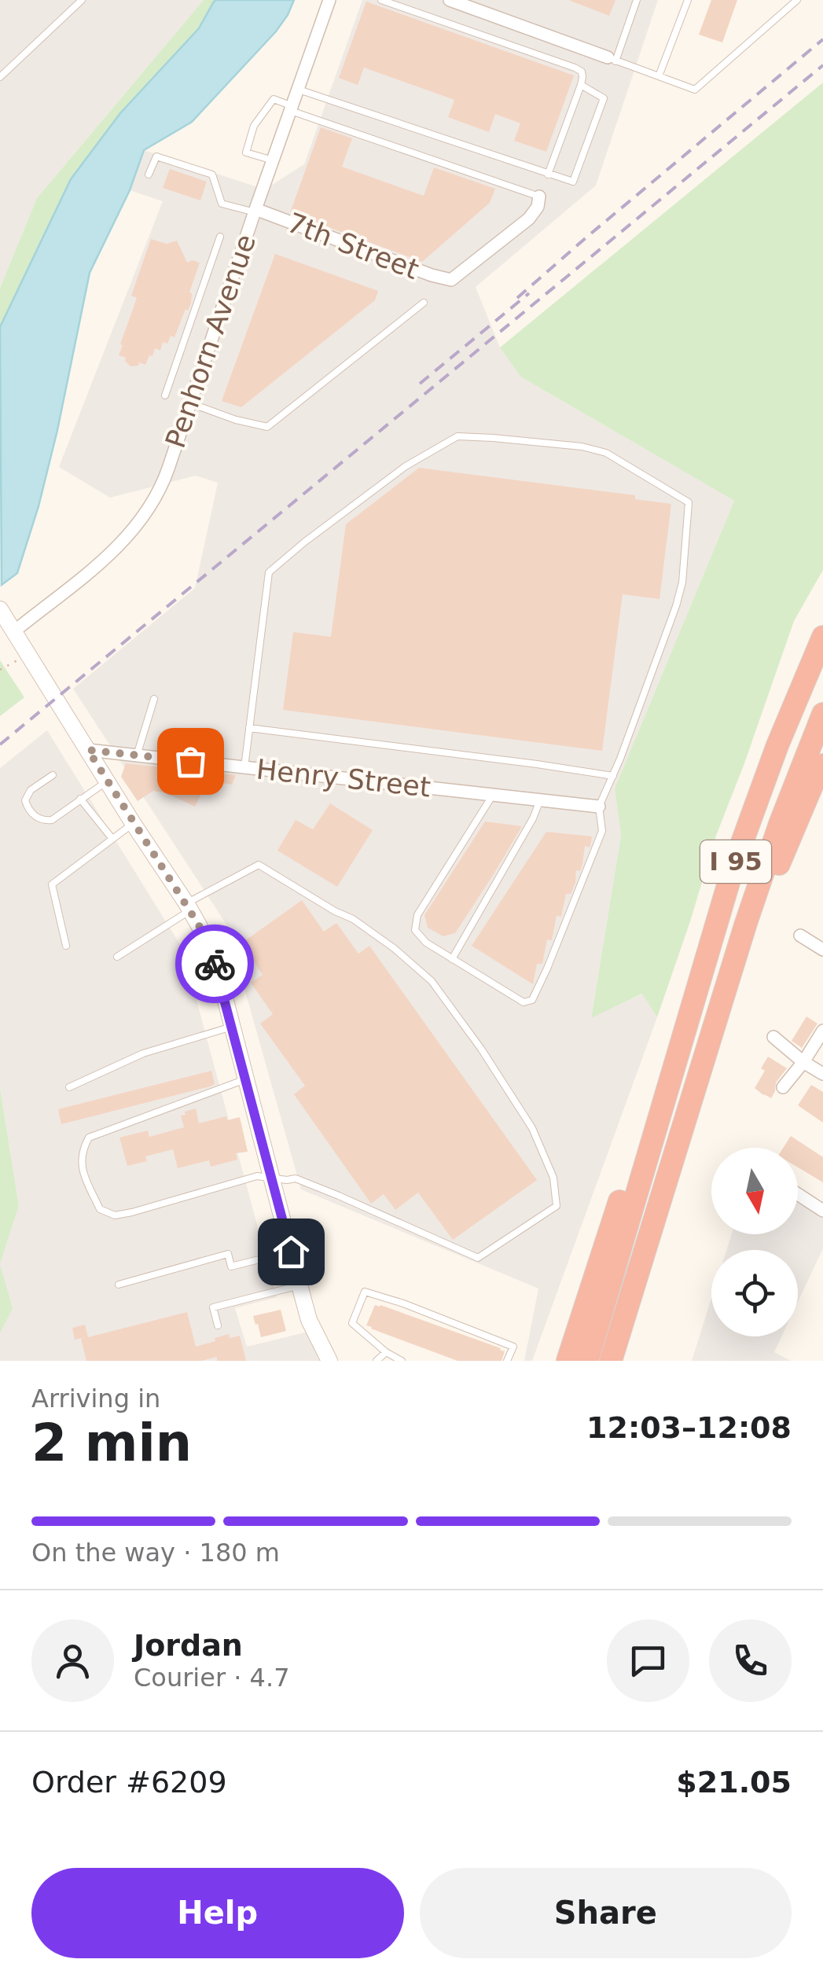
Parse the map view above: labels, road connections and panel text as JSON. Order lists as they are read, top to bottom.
{
  "streets": {
    "highway": ["I 95"],
    "street": ["7th Street", "Penhorn Avenue", "Henry Street"]
  },
  "crossings": [
    ["7th Street", "Penhorn Avenue"]
  ],
  "north": "bottom",
  "page": {
    "heading": ["2 min", "Arriving in", "12:03–12:08"],
    "panel": [
      "Jordan",
      "Courier · 4.7",
      "Order #6209",
      "$21.05"
    ],
    "bar": "On the way · 180 m",
    "buttons": ["Help", "Share"]
  }
}
